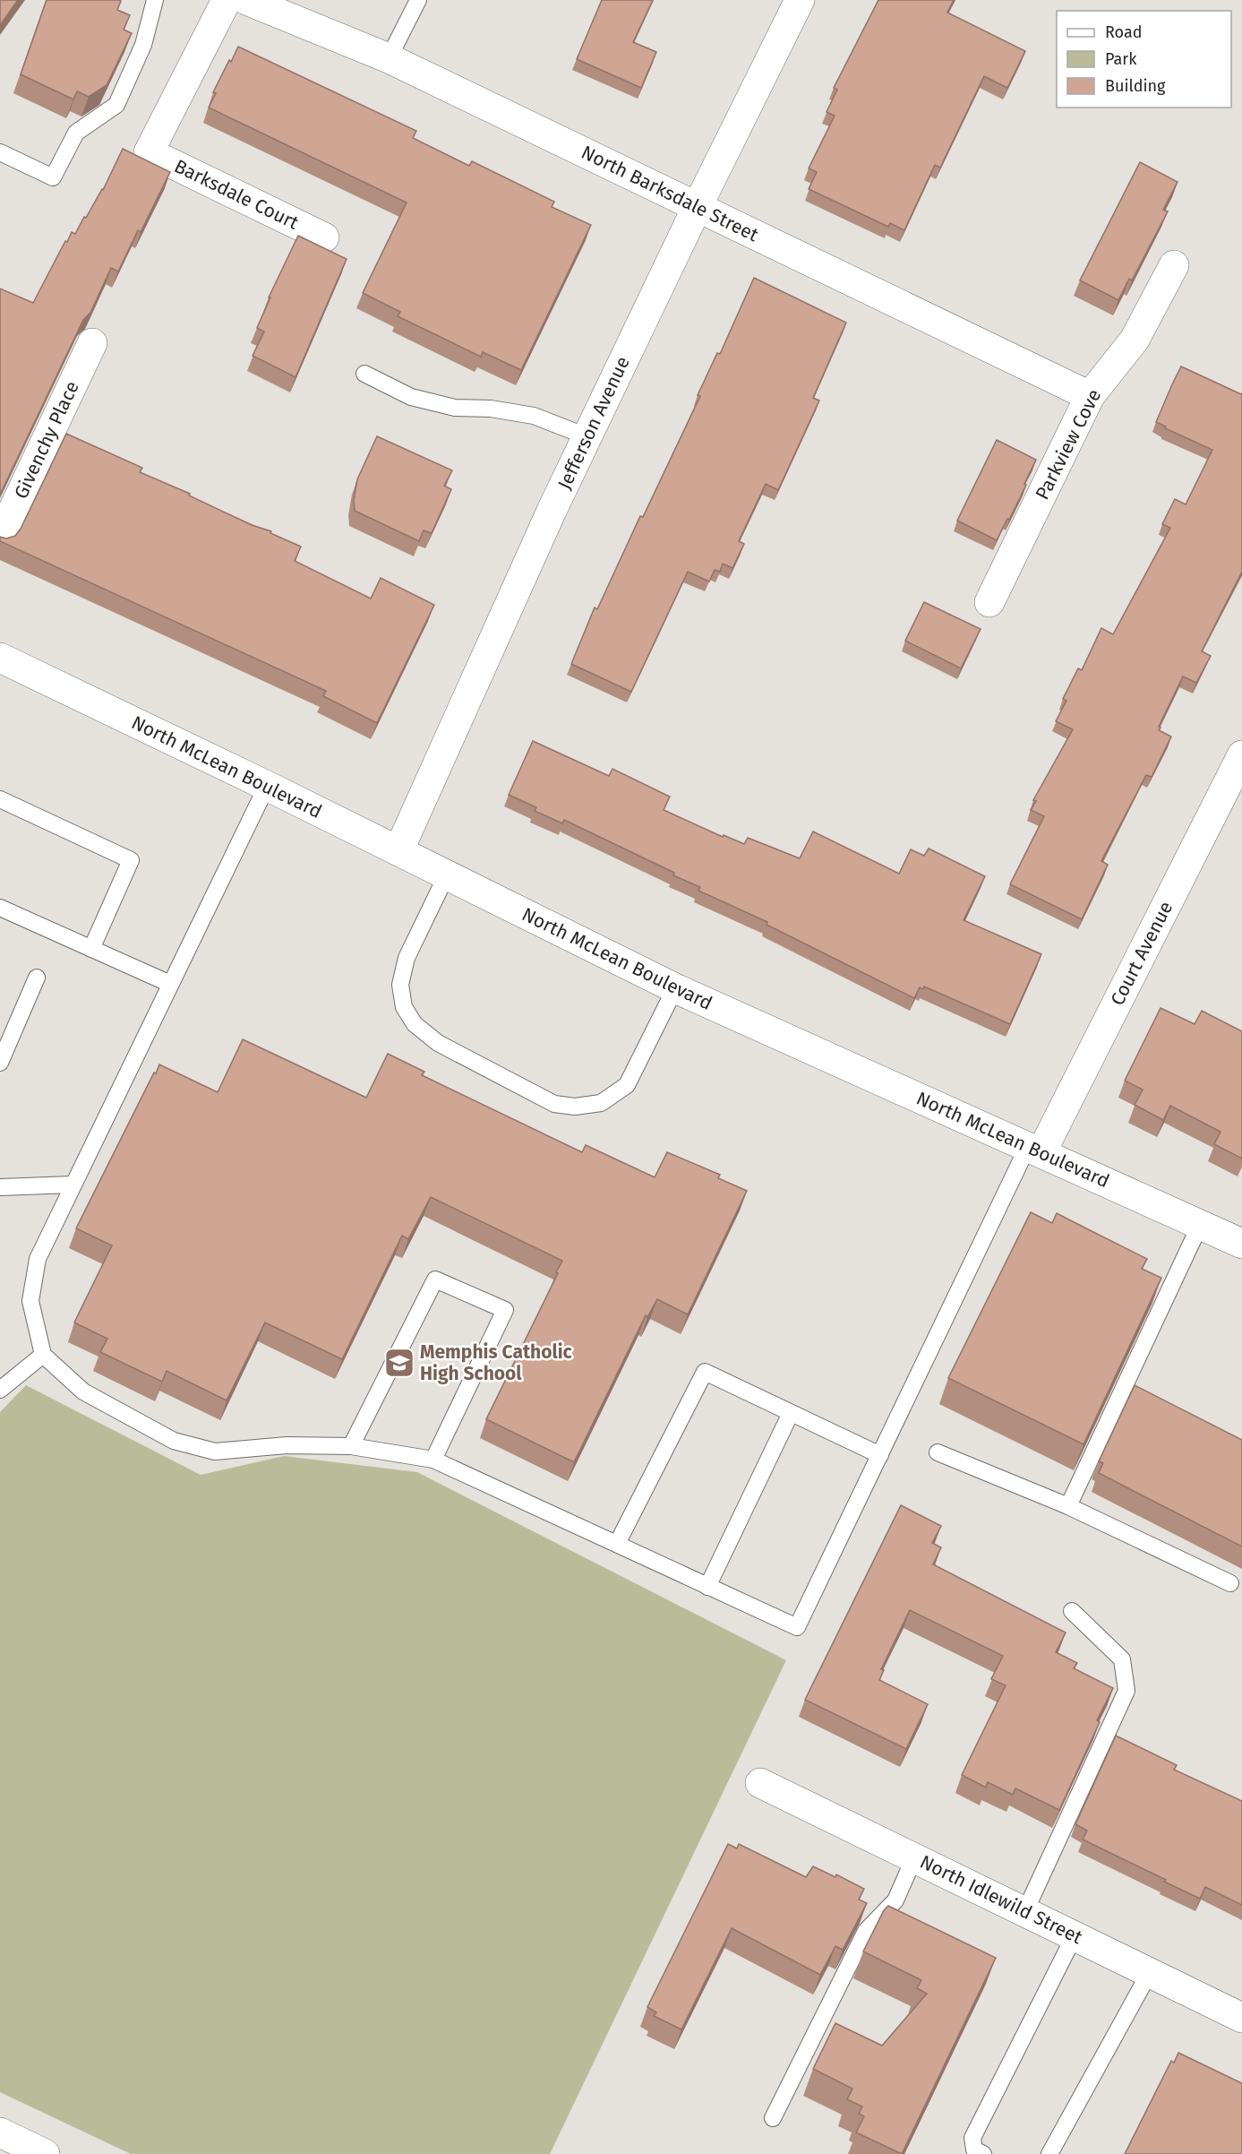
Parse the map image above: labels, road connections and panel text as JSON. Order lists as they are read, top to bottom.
{
  "streets": {
    "street": [
      "North Barksdale Street",
      "Barksdale Court",
      "Jefferson Avenue",
      "Givenchy Place",
      "Parkview Cove",
      "North McLean Boulevard",
      "Court Avenue",
      "North Idlewild Street"
    ]
  },
  "crossings": [
    ["North Barksdale Street", "Jefferson Avenue"],
    ["North Barksdale Street", "Parkview Cove"],
    ["Jefferson Avenue", "North McLean Boulevard"],
    ["North McLean Boulevard", "Court Avenue"]
  ],
  "places": {
    "school or university": ["Memphis Catholic High School"]
  },
  "legend": ["Road", "Park", "Building"]
}
